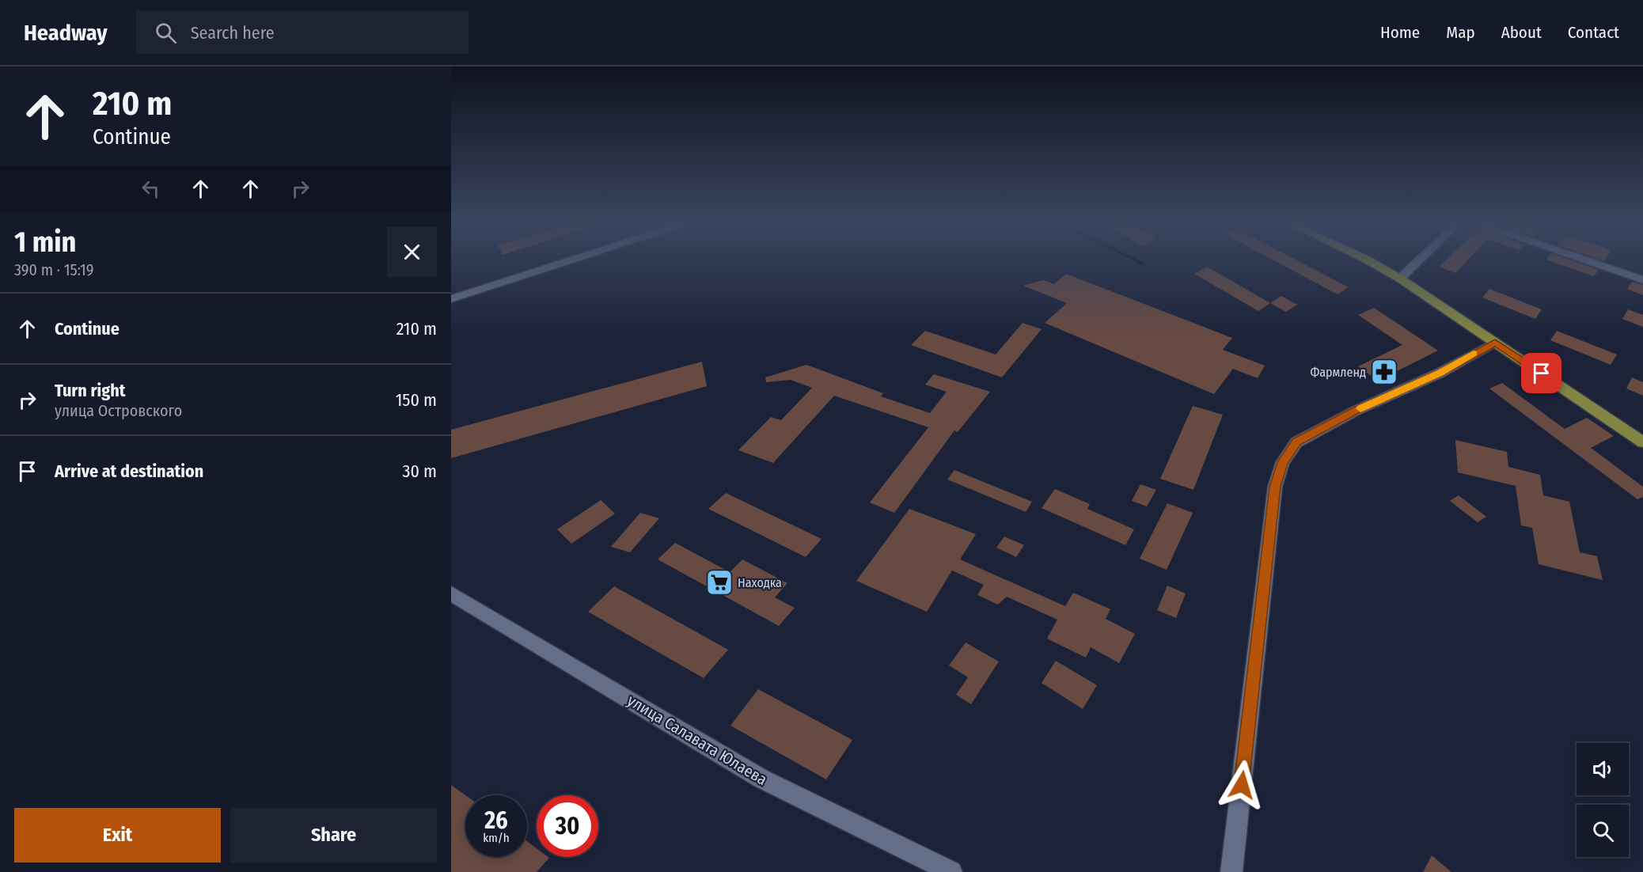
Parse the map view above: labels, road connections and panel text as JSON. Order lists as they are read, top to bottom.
{
  "streets": {
    "street": ["улица Салавата Юлаева"]
  },
  "places": {
    "pharmacy": ["Фармленд"],
    "supermarket": ["Находка"]
  },
  "page": {
    "header": "Headway",
    "search": "Search here",
    "nav": [
      "Home",
      "Map",
      "About",
      "Contact"
    ],
    "turn": ["210 m", "Continue"],
    "heading": ["1 min", "390 m · 15:19"],
    "list": [
      {
        "name": "Continue",
        "value": "210 m"
      },
      {
        "name": "Turn right",
        "note": "улица Островского",
        "value": "150 m"
      },
      {
        "name": "Arrive at destination",
        "value": "30 m"
      }
    ],
    "speed": "26 km/h",
    "limit": "30",
    "buttons": ["Exit", "Share"]
  }
}
